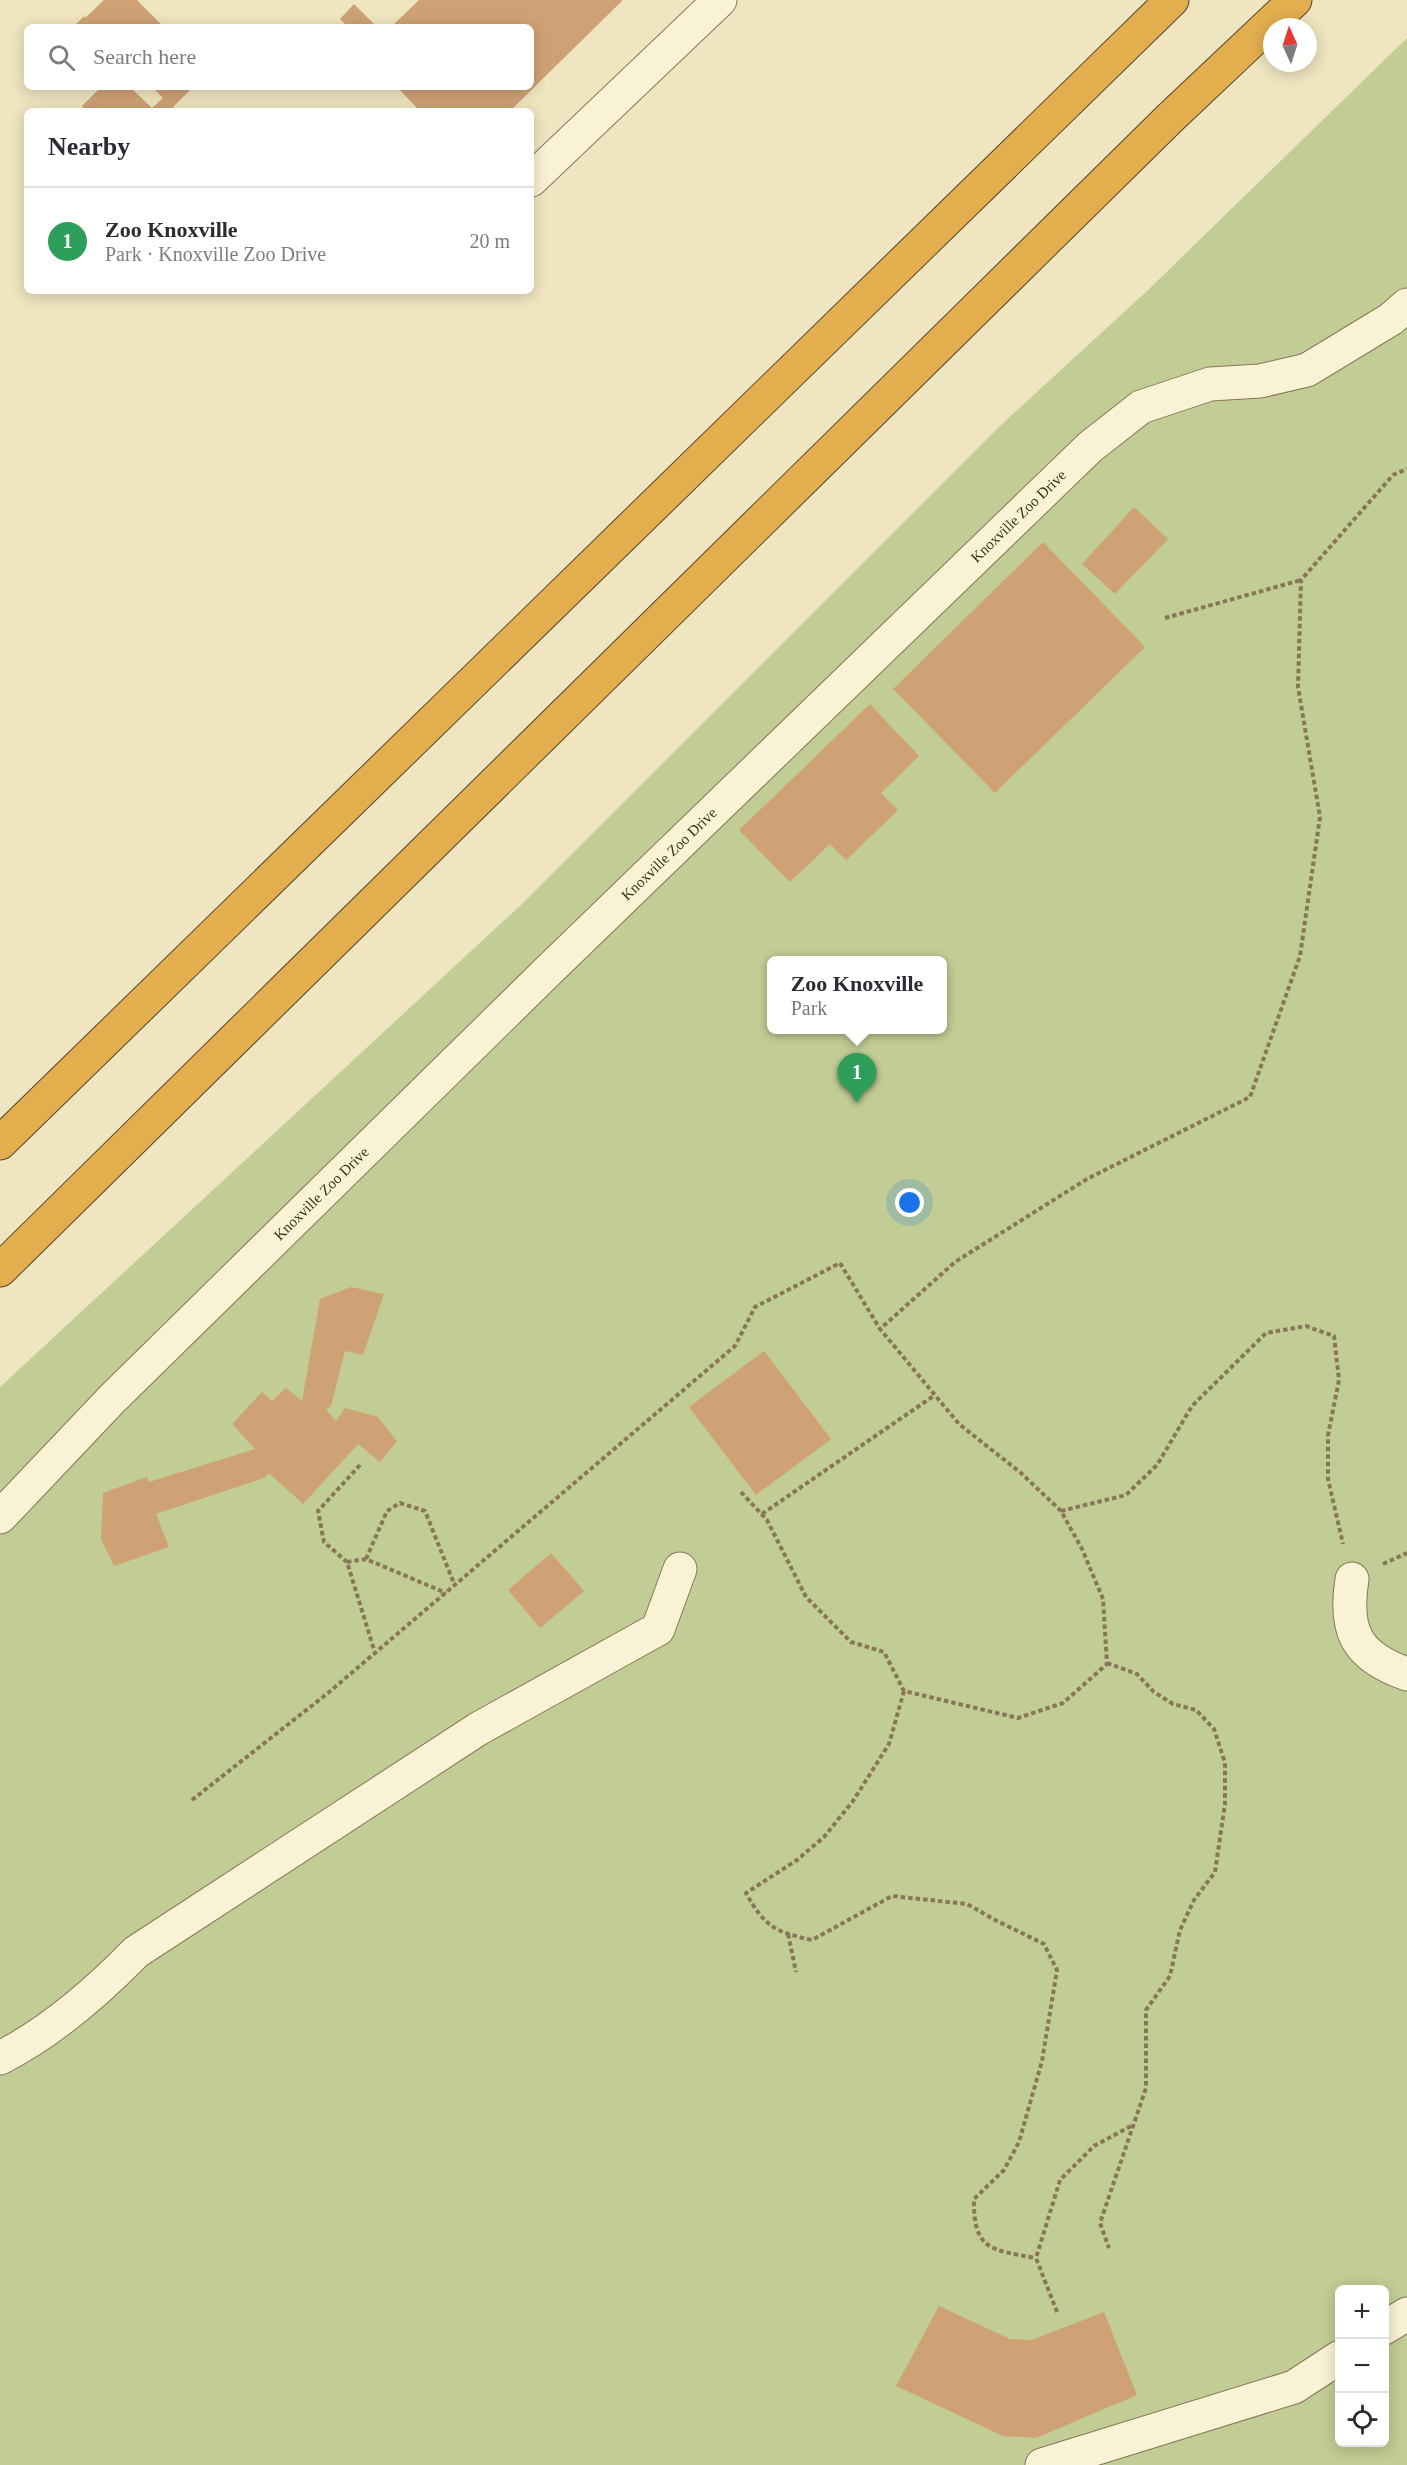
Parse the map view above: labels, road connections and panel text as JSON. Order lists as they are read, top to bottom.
{
  "streets": {
    "street": ["Knoxville Zoo Drive"]
  },
  "north": "top",
  "page": {
    "search": "Search here",
    "heading": "Nearby",
    "list": [
      {
        "mark": "1",
        "name": "Zoo Knoxville",
        "note": "Park · Knoxville Zoo Drive",
        "value": "20 m"
      }
    ],
    "popup": ["Zoo Knoxville", "Park"],
    "pins": "1",
    "map_buttons": ["+", "−"]
  }
}
